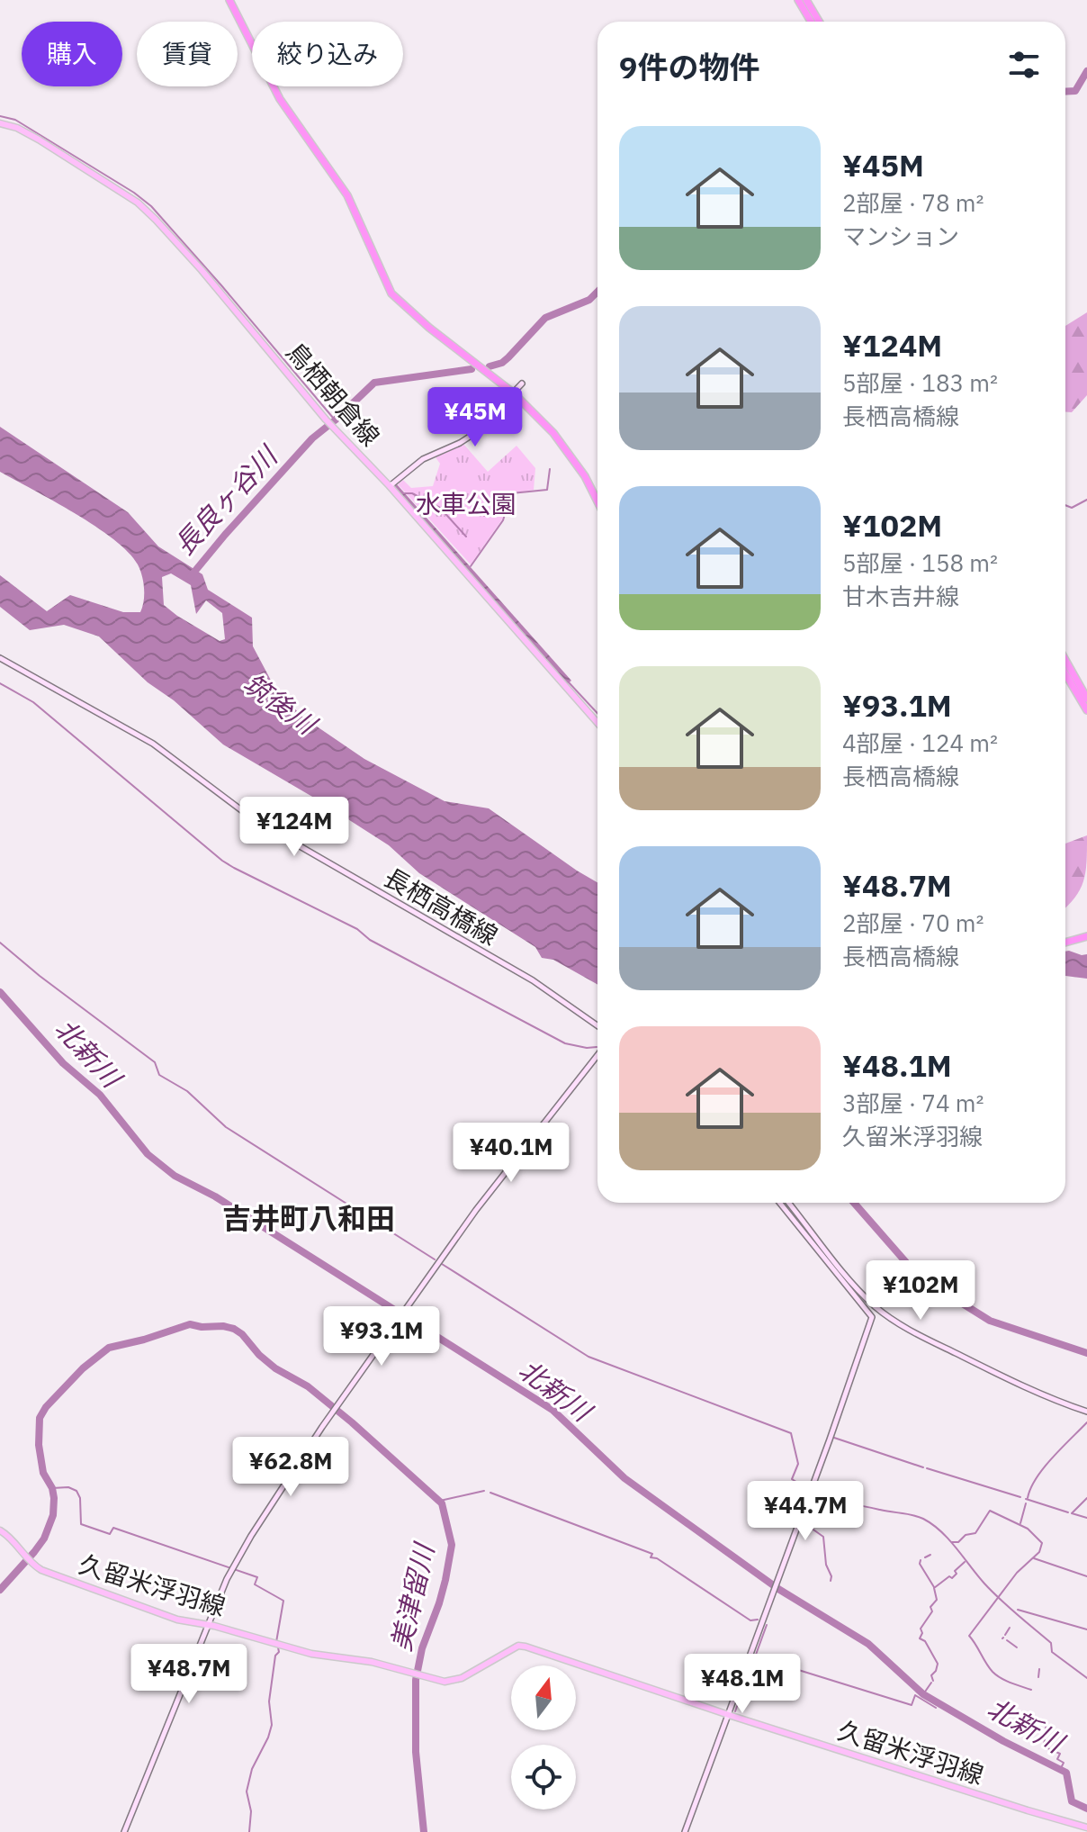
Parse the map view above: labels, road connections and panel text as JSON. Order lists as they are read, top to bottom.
{
  "streets": {
    "main road": ["鳥栖朝倉線", "長栖高橋線", "久留米浮羽線"]
  },
  "districts": ["吉井町八和田"],
  "water": [
    "長良ヶ谷川",
    "筑後川",
    "北新川",
    "美津留川"
  ],
  "parks": ["水車公園"],
  "north": "top",
  "page": {
    "chip": ["購入", "賃貸", "絞り込み"],
    "heading": "9件の物件",
    "list": [
      {
        "name": "¥45M",
        "note": "2部屋 · 78 m² · マンション"
      },
      {
        "name": "¥124M",
        "note": "5部屋 · 183 m² · 長栖高橋線"
      },
      {
        "name": "¥102M",
        "note": "5部屋 · 158 m² · 甘木吉井線"
      },
      {
        "name": "¥93.1M",
        "note": "4部屋 · 124 m² · 長栖高橋線"
      },
      {
        "name": "¥48.7M",
        "note": "2部屋 · 70 m² · 長栖高橋線"
      },
      {
        "name": "¥48.1M",
        "note": "3部屋 · 74 m² · 久留米浮羽線"
      }
    ],
    "price": [
      "¥45M",
      "¥124M",
      "¥40.1M",
      "¥102M",
      "¥93.1M",
      "¥62.8M",
      "¥44.7M",
      "¥48.7M",
      "¥48.1M"
    ]
  }
}
